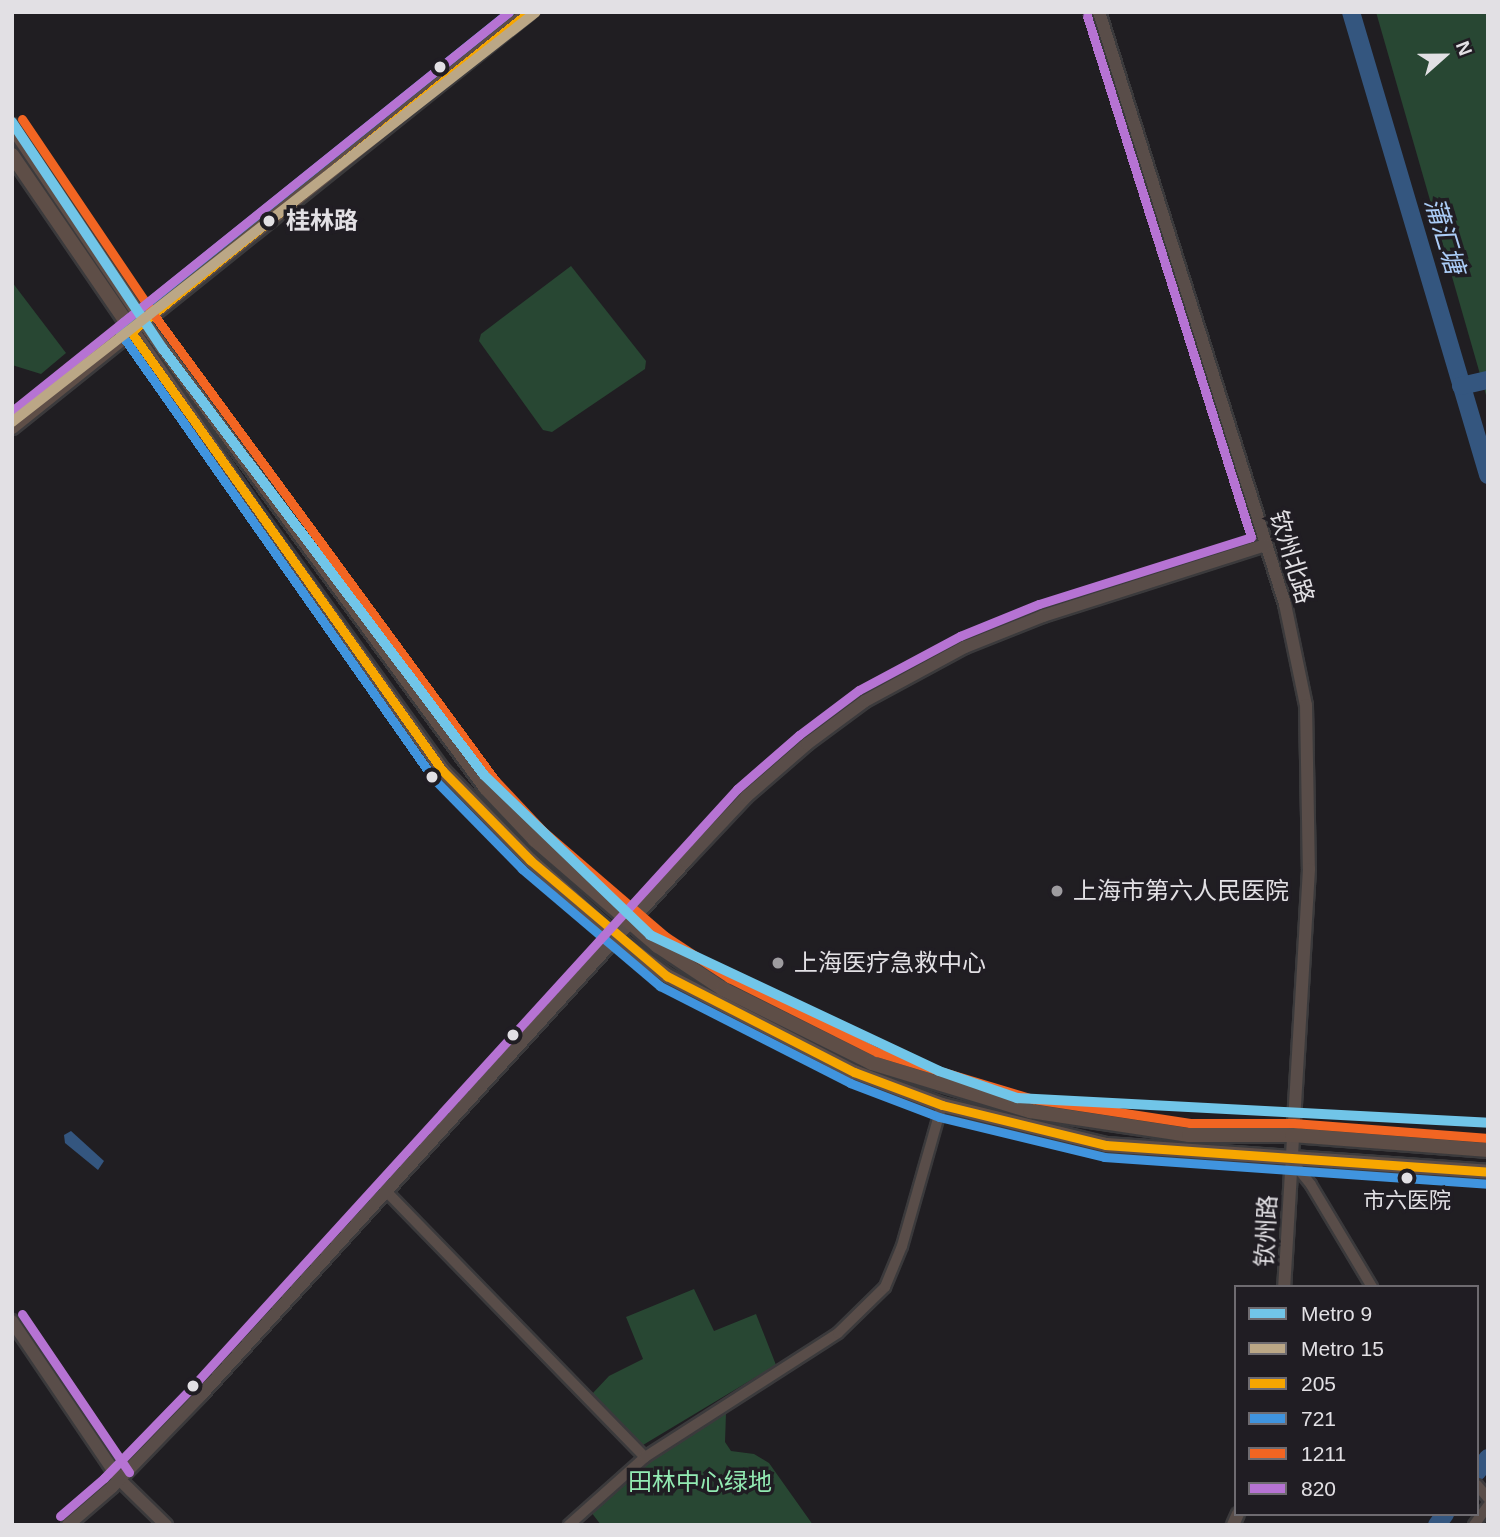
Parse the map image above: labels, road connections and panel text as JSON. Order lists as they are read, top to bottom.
{
  "streets": {
    "street": ["钦州北路", "钦州路"]
  },
  "crossings": [
    ["钦州北路", "钦州路"]
  ],
  "water": ["蒲汇塘"],
  "parks": ["田林中心绿地"],
  "places": [
    "桂林路",
    "上海市第六人民医院",
    "上海医疗急救中心",
    "市六医院"
  ],
  "lines": [
    "metro line 15",
    "transit line 205",
    "transit line 721",
    "transit line 820",
    "transit line 1211",
    "metro line 9"
  ],
  "legend": [
    "Metro 9",
    "Metro 15",
    "205",
    "721",
    "1211",
    "820"
  ],
  "north": "right"
}
